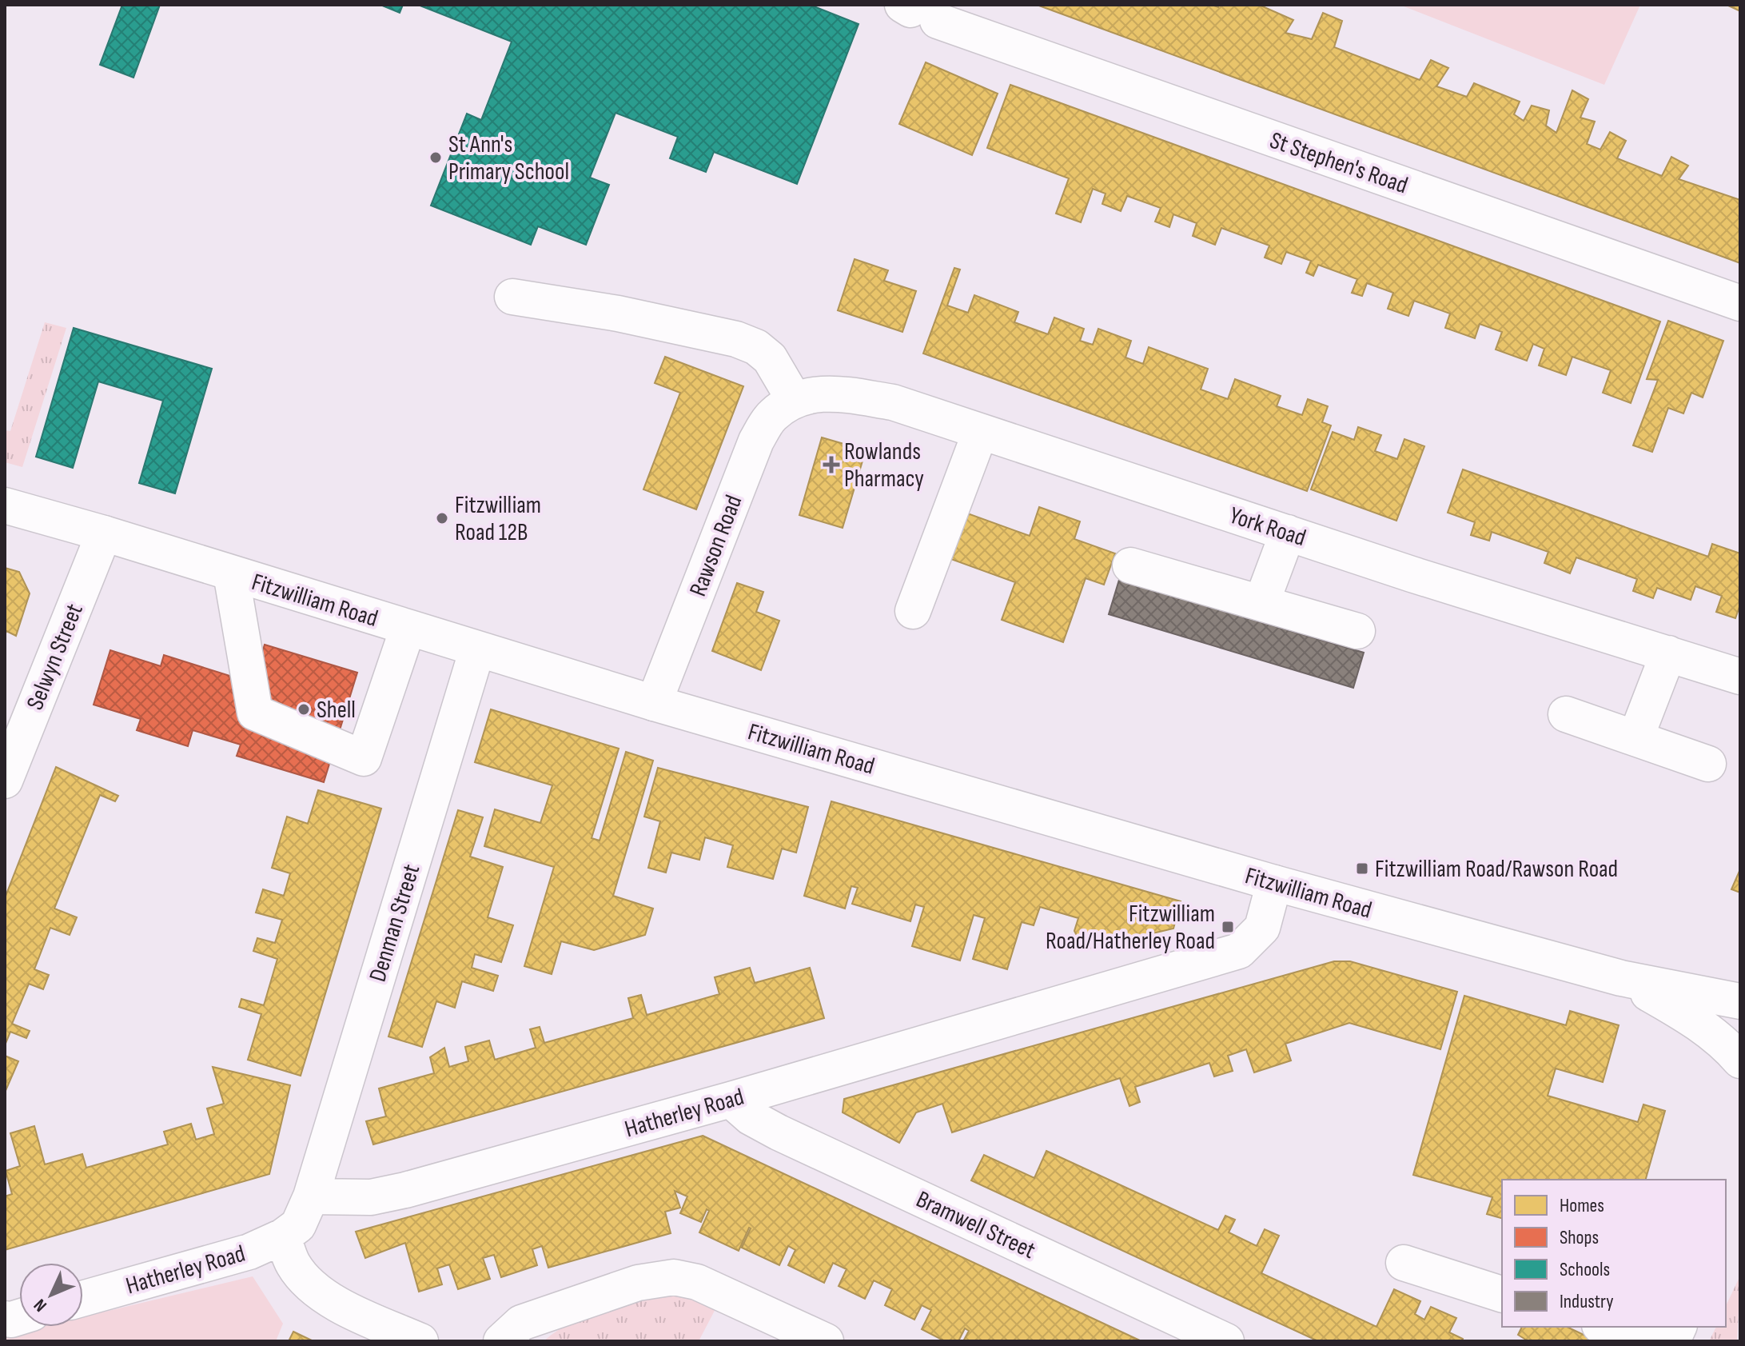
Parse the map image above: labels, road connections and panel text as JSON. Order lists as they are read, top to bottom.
{
  "streets": {
    "street": [
      "St Stephen's Road",
      "York Road",
      "Rawson Road",
      "Fitzwilliam Road",
      "Selwyn Street",
      "Denman Street",
      "Hatherley Road",
      "Bramwell Street"
    ]
  },
  "crossings": [
    ["York Road", "Rawson Road"],
    ["Rawson Road", "Fitzwilliam Road"],
    ["Fitzwilliam Road", "Selwyn Street"],
    ["Fitzwilliam Road", "Denman Street"],
    ["Fitzwilliam Road", "Hatherley Road"],
    ["Denman Street", "Hatherley Road"],
    ["Hatherley Road", "Bramwell Street"]
  ],
  "places": {
    "other": ["St Ann's Primary School", "Fitzwilliam Road 12B", "Shell"],
    "health": ["Rowlands Pharmacy"],
    "transit": ["Fitzwilliam Road/Rawson Road", "Fitzwilliam Road/Hatherley Road"]
  },
  "legend": [
    "Homes",
    "Shops",
    "Schools",
    "Industry"
  ],
  "north": "bottom left"
}
